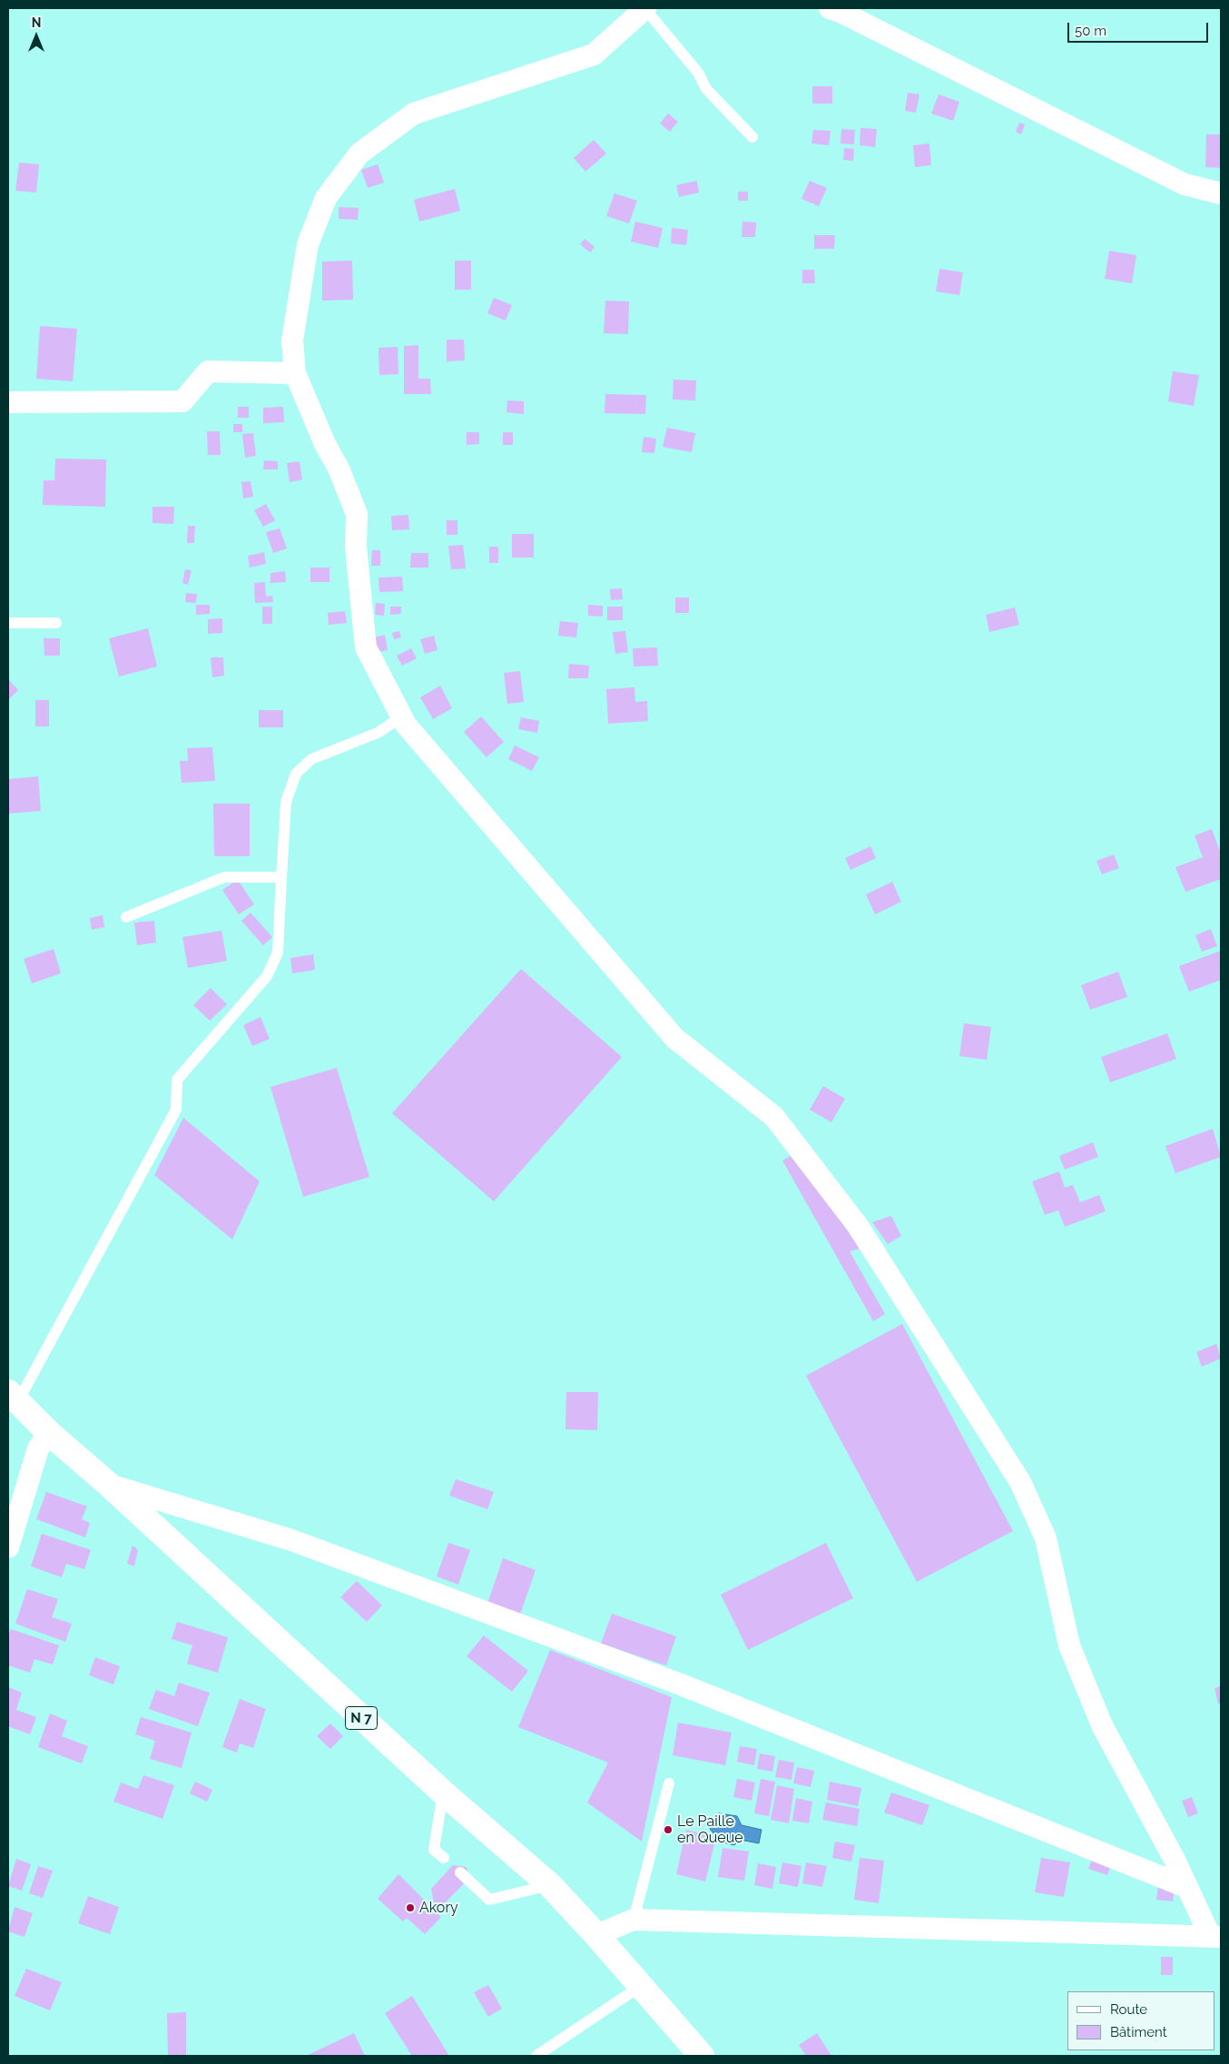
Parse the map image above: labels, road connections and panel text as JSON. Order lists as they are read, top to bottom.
{
  "streets": {
    "main road": ["N 7"]
  },
  "places": ["Le Paille en Queue", "Akory"],
  "legend": ["Route", "Bâtiment"],
  "scale_bar": "50 m",
  "north": "top"
}
